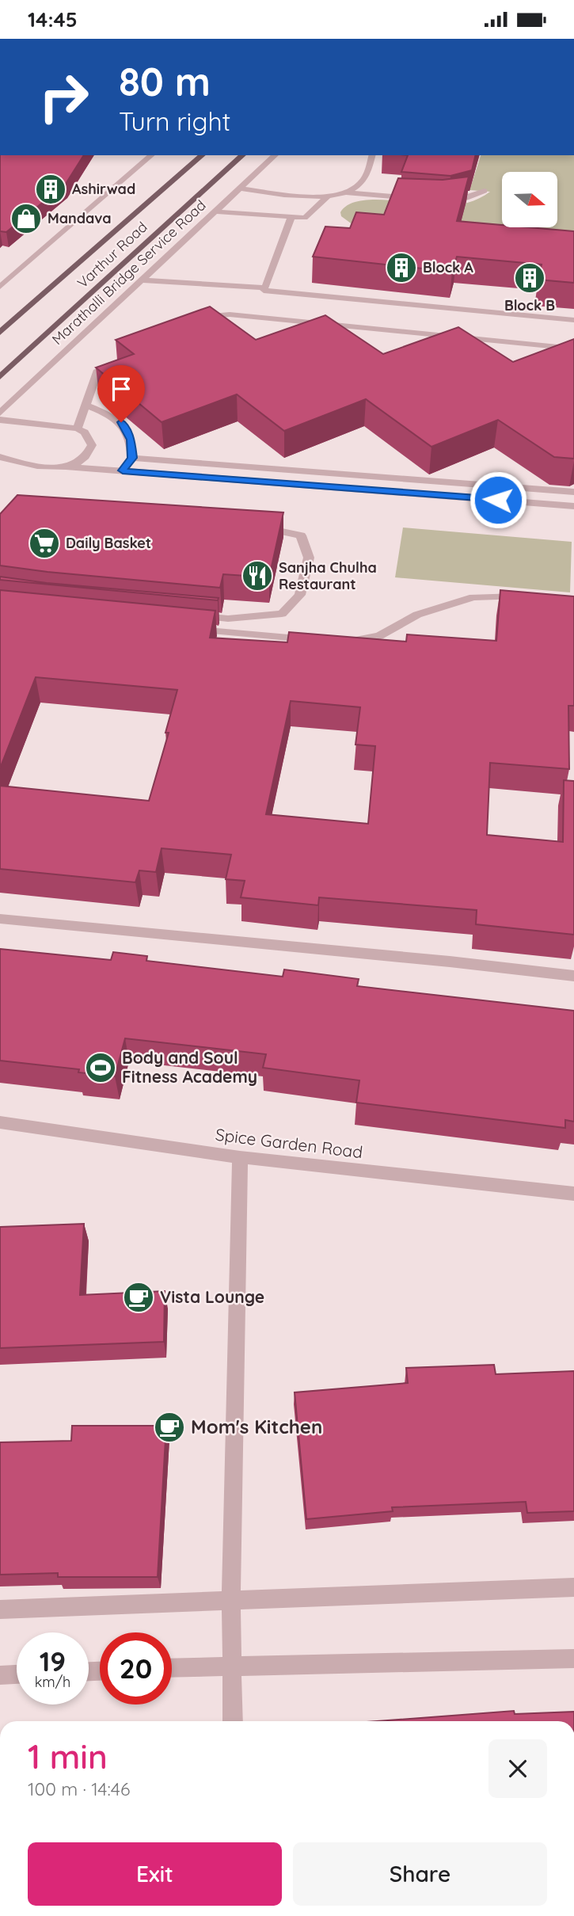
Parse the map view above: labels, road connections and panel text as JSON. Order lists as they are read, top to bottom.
{
  "streets": {
    "main road": ["Varthur Road"],
    "street": ["Marathalli Bridge Service Road", "Spice Garden Road"]
  },
  "places": {
    "building": ["Ashirwad", "Block A", "Block B"],
    "shop": ["Mandava"],
    "supermarket": ["Daily Basket"],
    "restaurant": ["Sanjha Chulha Restaurant"],
    "sports": ["Body and Soul Fitness Academy"],
    "cafe": ["Vista Lounge", "Mom's Kitchen"]
  },
  "north": "right",
  "page": {
    "status": "14:45",
    "turn": ["80 m", "Turn right"],
    "speed": "19 km/h",
    "limit": "20",
    "heading": ["1 min", "100 m · 14:46"],
    "buttons": ["Exit", "Share"]
  }
}
